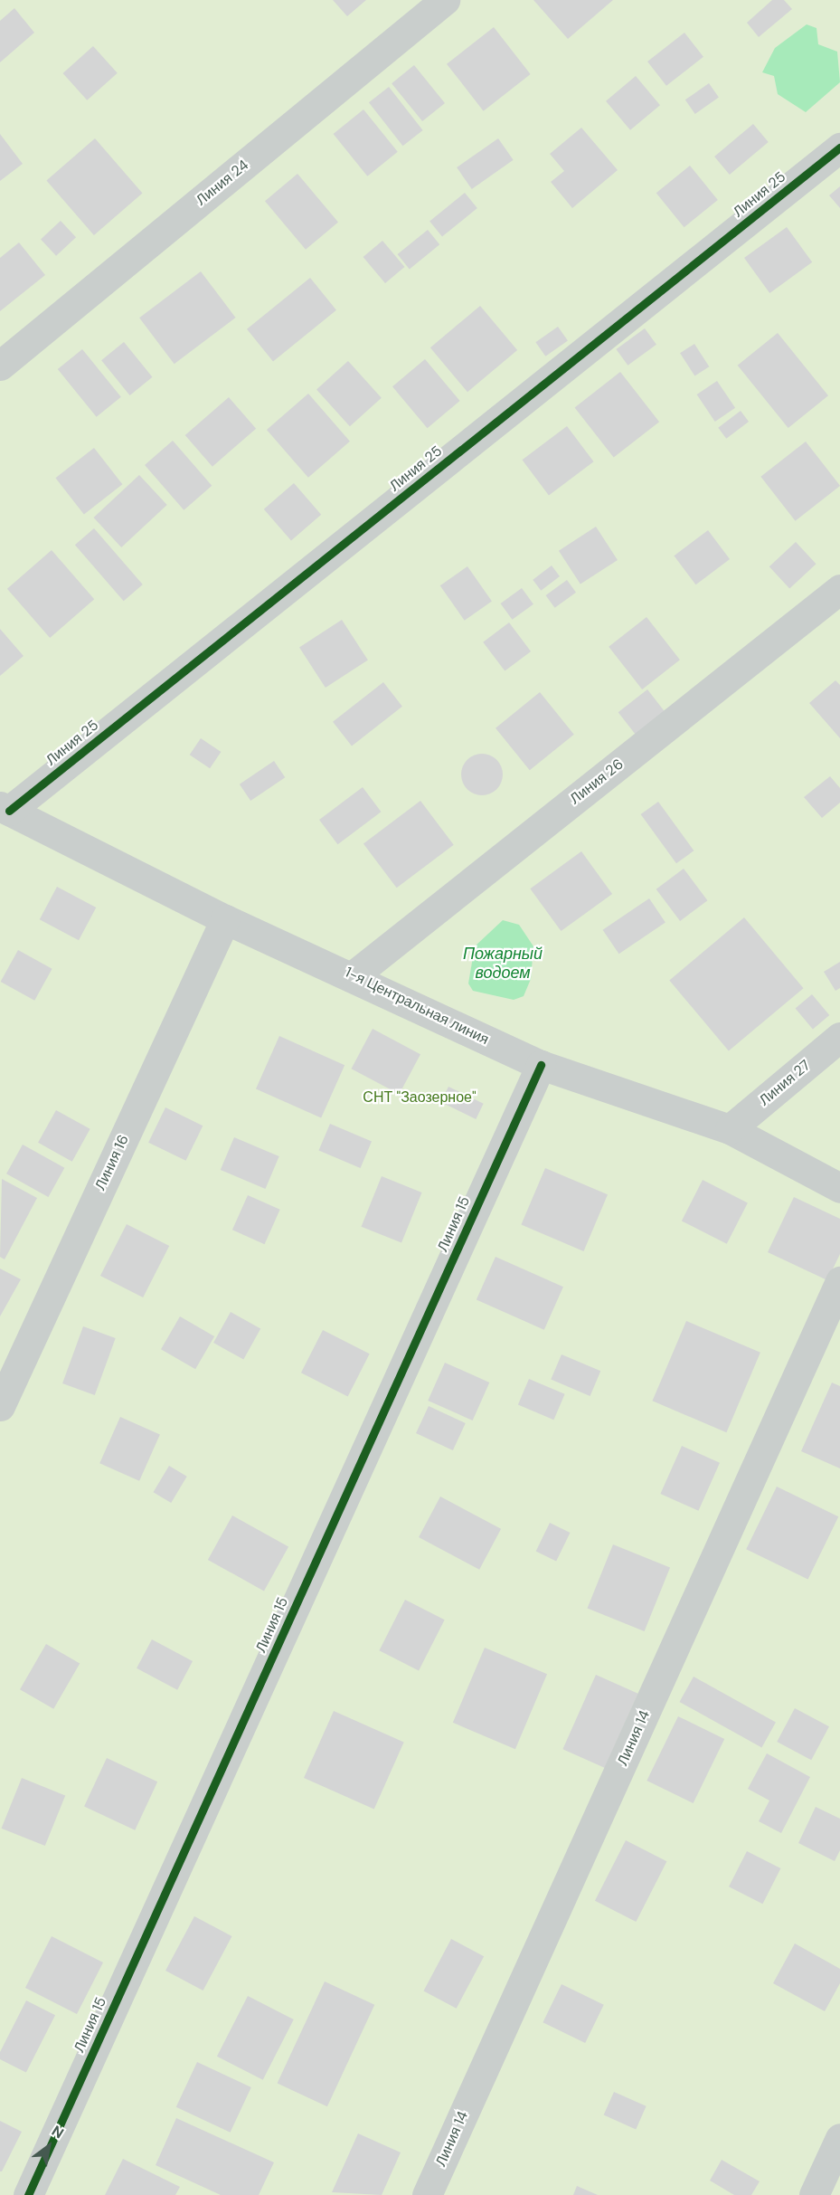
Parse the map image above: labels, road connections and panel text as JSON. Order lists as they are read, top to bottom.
{
  "streets": {
    "street": [
      "Линия 24",
      "Линия 25",
      "Линия 26",
      "1-я Центральная линия",
      "Линия 27",
      "Линия 16",
      "Линия 15",
      "Линия 14"
    ]
  },
  "crossings": [
    ["Линия 25", "1-я Центральная линия"],
    ["Линия 26", "1-я Центральная линия"],
    ["1-я Центральная линия", "Линия 27"],
    ["1-я Центральная линия", "Линия 16"],
    ["1-я Центральная линия", "Линия 15"]
  ],
  "water": ["Пожарный водоем"],
  "parks": ["СНТ \"Заозерное\""],
  "north": "top right"
}
